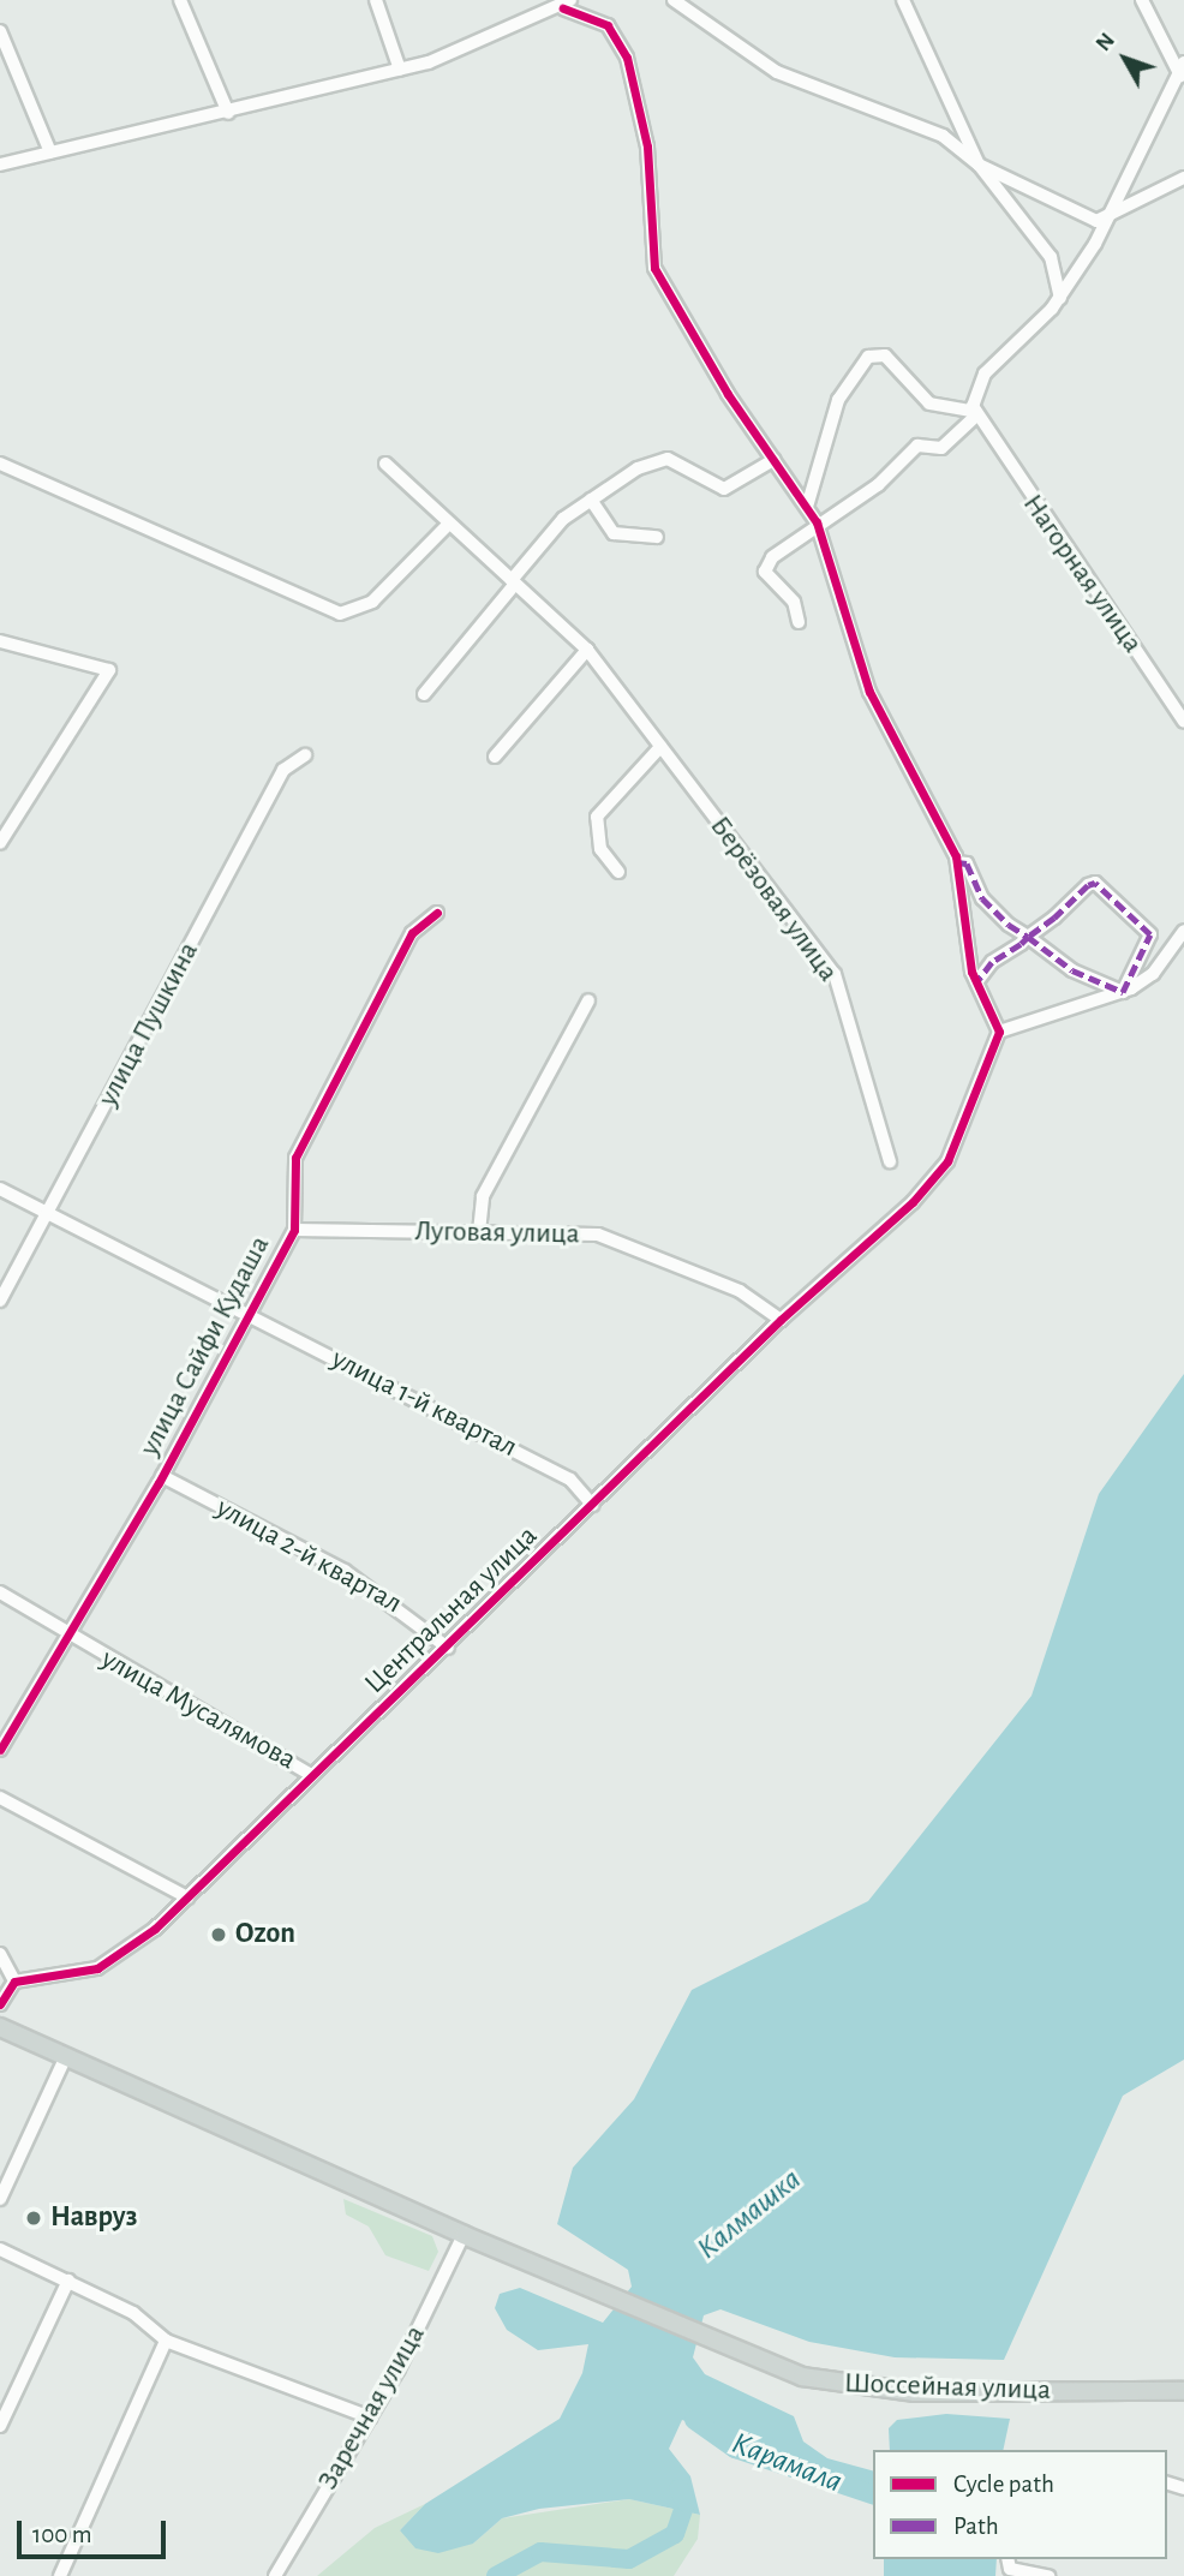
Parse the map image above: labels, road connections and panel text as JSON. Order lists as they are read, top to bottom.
{
  "streets": {
    "main road": ["Шоссейная улица"],
    "street": [
      "Нагорная улица",
      "Берёзовая улица",
      "улица Пушкина",
      "Луговая улица",
      "улица Сайфи Кудаша",
      "улица 1-й квартал",
      "улица 2-й квартал",
      "Центральная улица",
      "улица Мусалямова",
      "Заречная улица"
    ]
  },
  "crossings": [
    ["улица Пушкина", "улица 1-й квартал"],
    ["Луговая улица", "улица Сайфи Кудаша"],
    ["Луговая улица", "Центральная улица"],
    ["улица Сайфи Кудаша", "улица 1-й квартал"],
    ["улица Сайфи Кудаша", "улица 2-й квартал"],
    ["улица Сайфи Кудаша", "улица Мусалямова"],
    ["улица 1-й квартал", "Центральная улица"],
    ["улица 2-й квартал", "Центральная улица"],
    ["Центральная улица", "улица Мусалямова"],
    ["Шоссейная улица", "Заречная улица"]
  ],
  "water": ["Калмашка", "Карамала"],
  "places": ["Ozon", "Навруз"],
  "legend": ["Cycle path", "Path"],
  "scale_bar": "100 m",
  "north": "top left"
}
